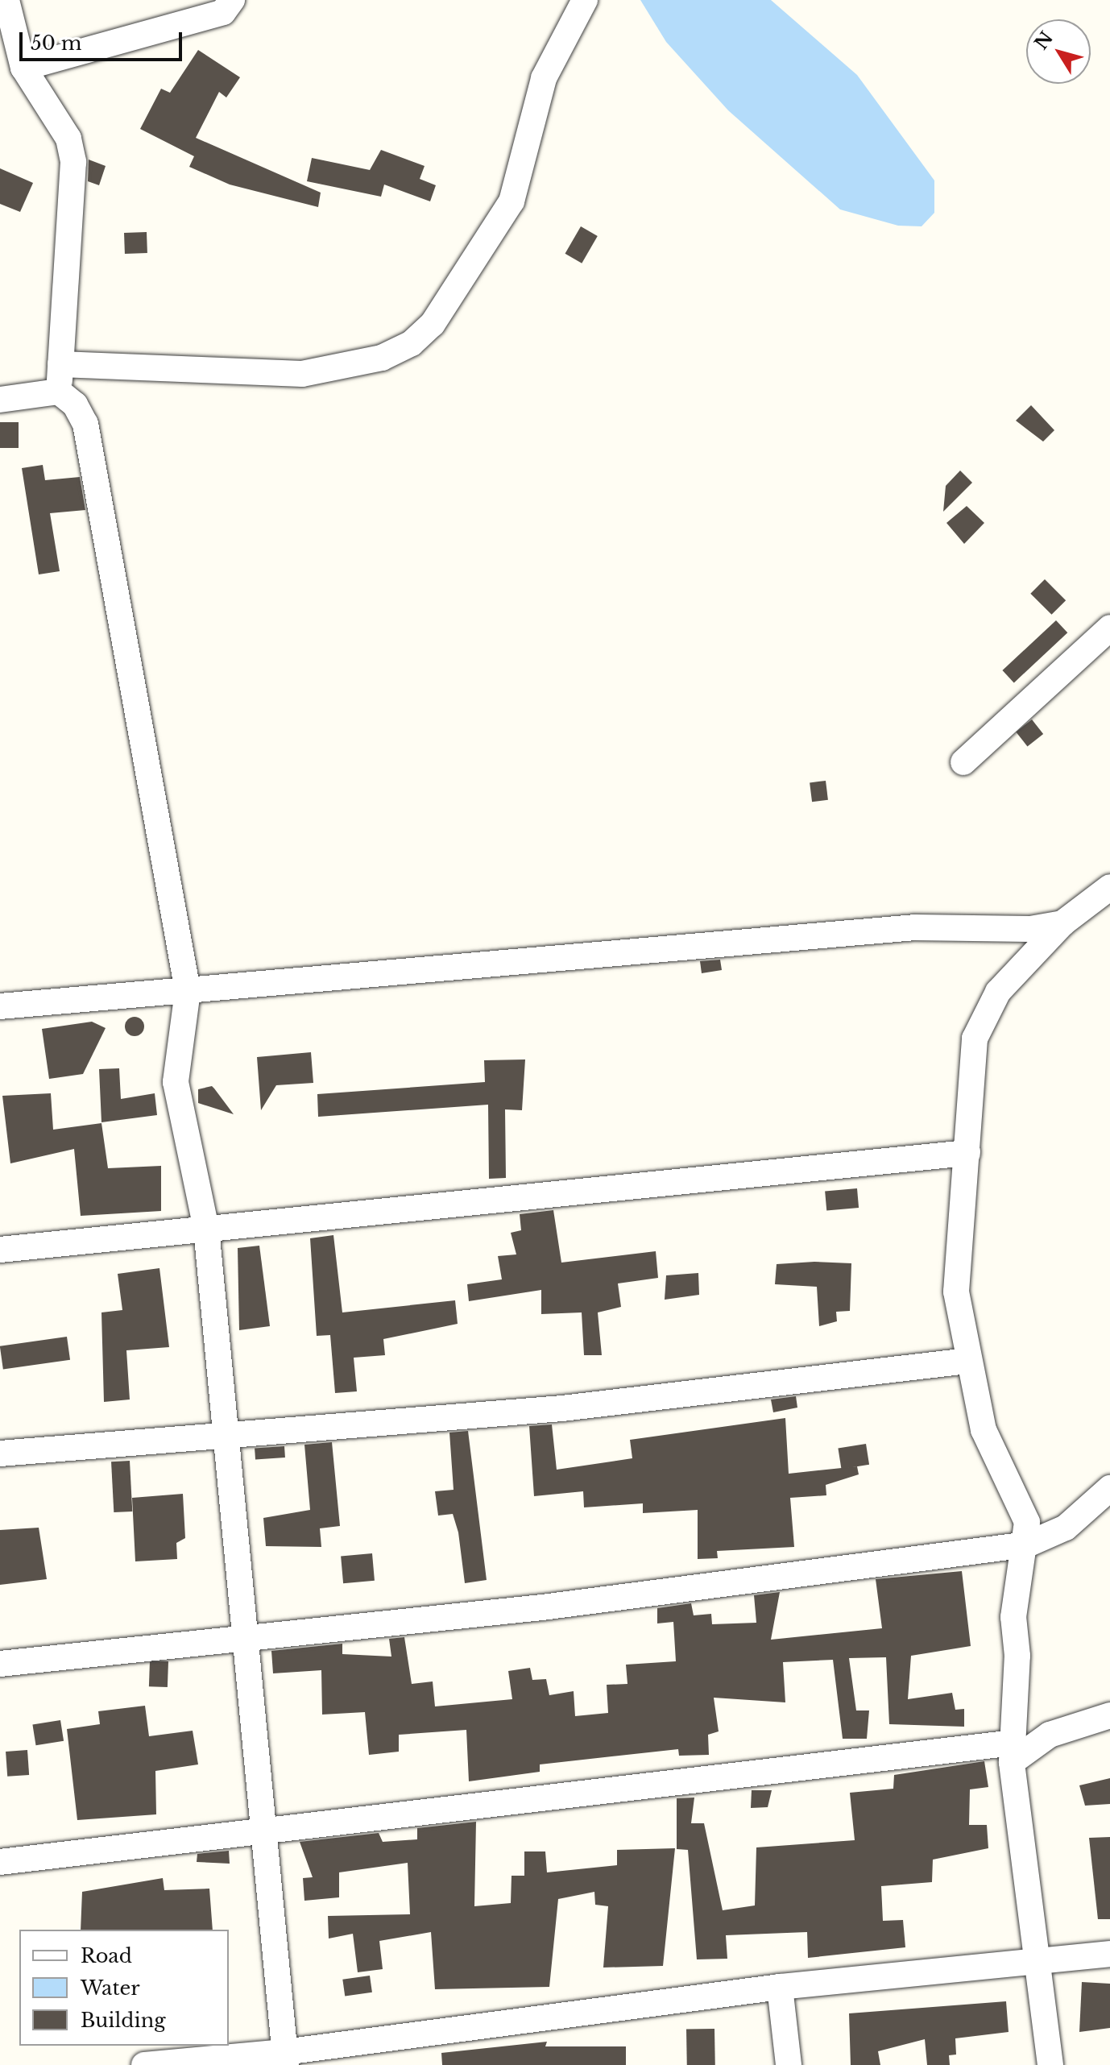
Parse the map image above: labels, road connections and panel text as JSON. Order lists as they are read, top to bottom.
{
  "legend": ["Road", "Water", "Building"],
  "scale_bar": "50 m",
  "north": "top left"
}
